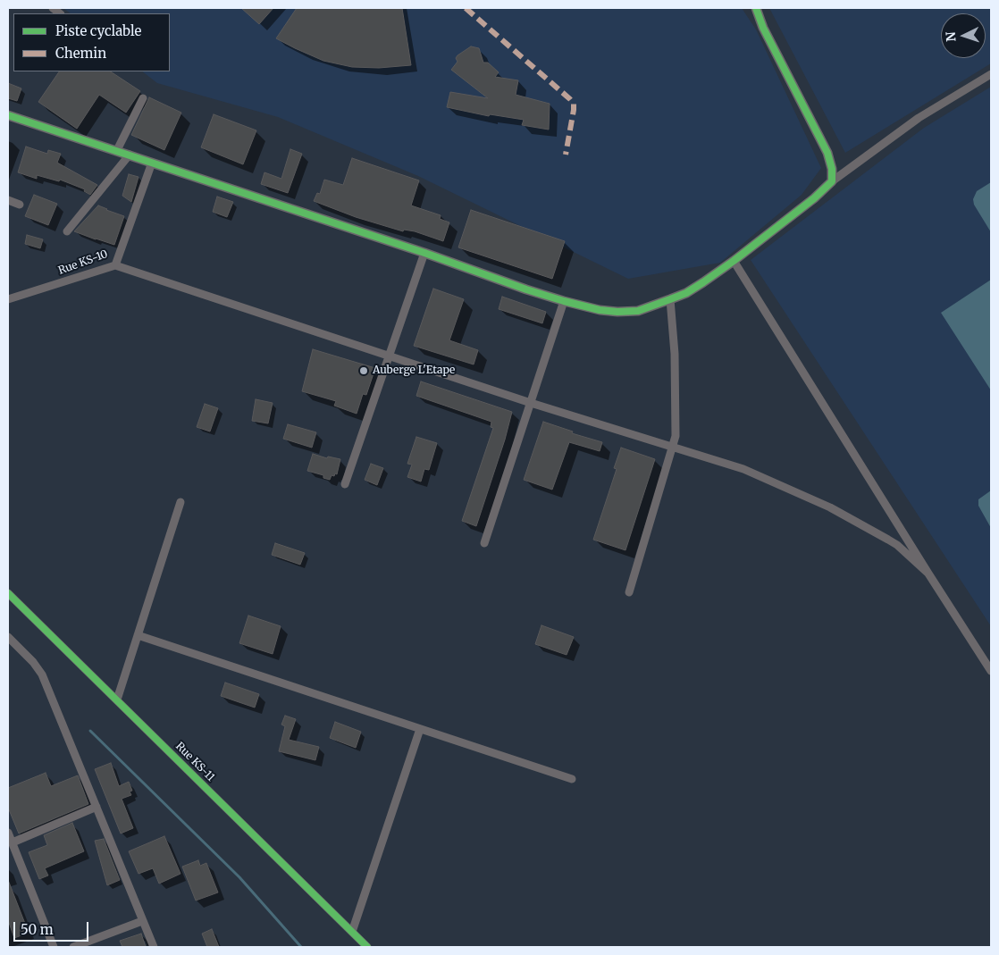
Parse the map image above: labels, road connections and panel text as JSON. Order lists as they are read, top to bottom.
{
  "streets": {
    "street": ["Rue KS-10", "Rue KS-11"]
  },
  "places": ["Auberge L'Etape"],
  "legend": ["Piste cyclable", "Chemin"],
  "scale_bar": "50 m",
  "north": "left"
}
